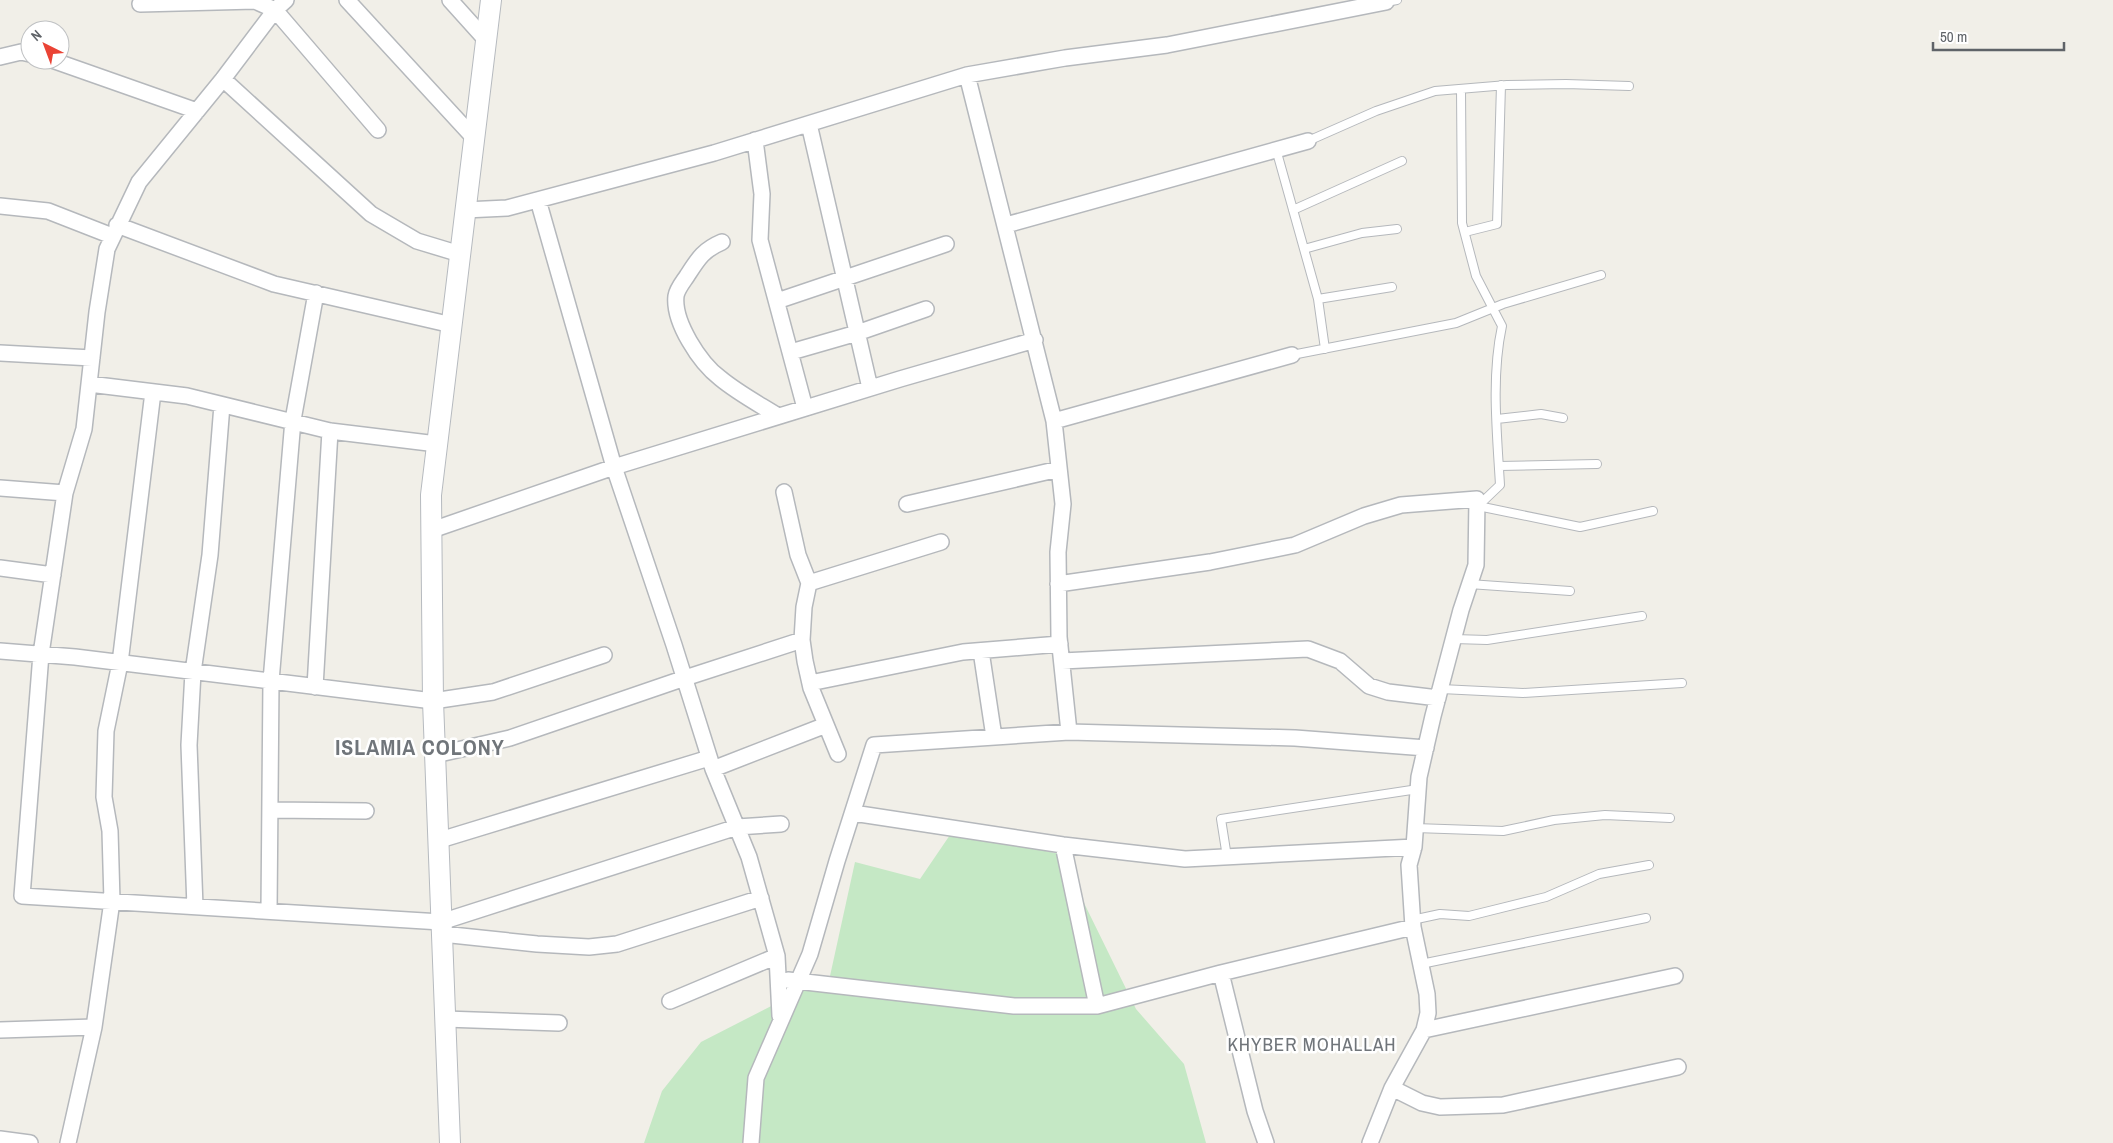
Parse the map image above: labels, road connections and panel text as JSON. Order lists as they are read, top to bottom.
{
  "districts": ["ISLAMIA COLONY", "KHYBER MOHALLAH"],
  "scale_bar": "50 m",
  "north": "top left"
}
